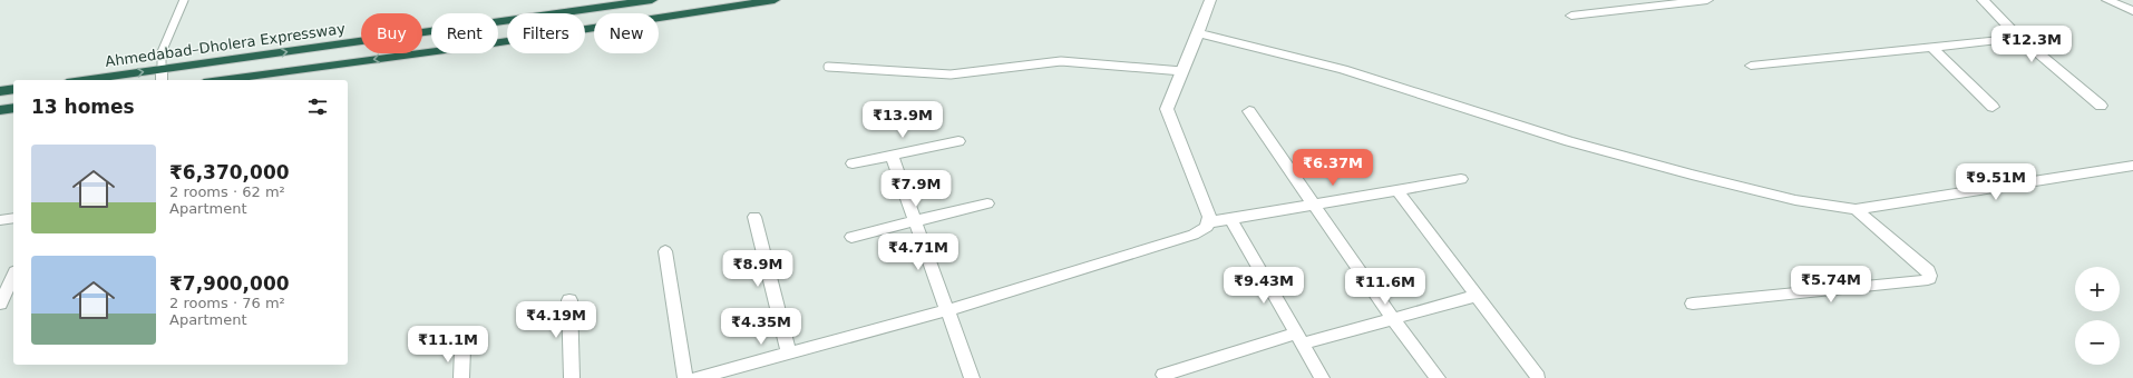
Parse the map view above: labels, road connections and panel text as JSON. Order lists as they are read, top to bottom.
{
  "streets": {
    "highway": ["Ahmedabad–Dholera Expressway"]
  },
  "page": {
    "chip": [
      "Buy",
      "Rent",
      "Filters",
      "New"
    ],
    "price": [
      "₹12.3M",
      "₹13.9M",
      "₹6.37M",
      "₹9.51M",
      "₹7.9M",
      "₹4.71M",
      "₹8.9M",
      "₹5.74M",
      "₹9.43M",
      "₹11.6M",
      "₹4.19M",
      "₹4.35M",
      "₹11.1M"
    ],
    "heading": "13 homes",
    "list": [
      {
        "name": "₹6,370,000",
        "note": "2 rooms · 62 m² · Apartment"
      },
      {
        "name": "₹7,900,000",
        "note": "2 rooms · 76 m² · Apartment"
      }
    ],
    "map_buttons": ["+", "−"]
  }
}
